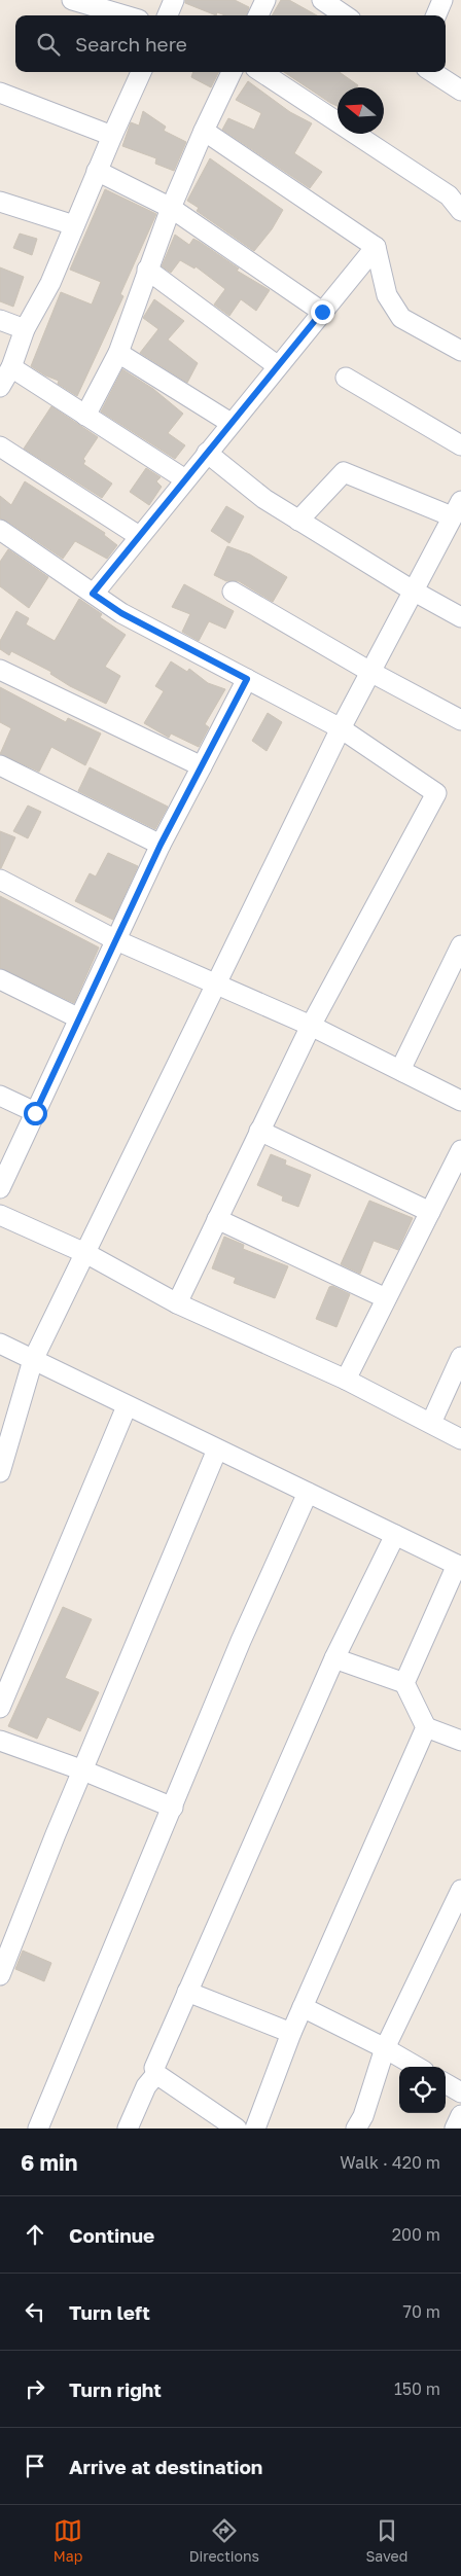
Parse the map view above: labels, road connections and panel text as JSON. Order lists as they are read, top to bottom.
{
  "north": "left",
  "page": {
    "search": "Search here",
    "heading": ["6 min", "Walk · 420 m"],
    "list": [
      ["Continue", "200 m"],
      ["Turn left", "70 m"],
      ["Turn right", "150 m"],
      "Arrive at destination"
    ],
    "nav": ["Map", "Directions", "Saved"]
  }
}
